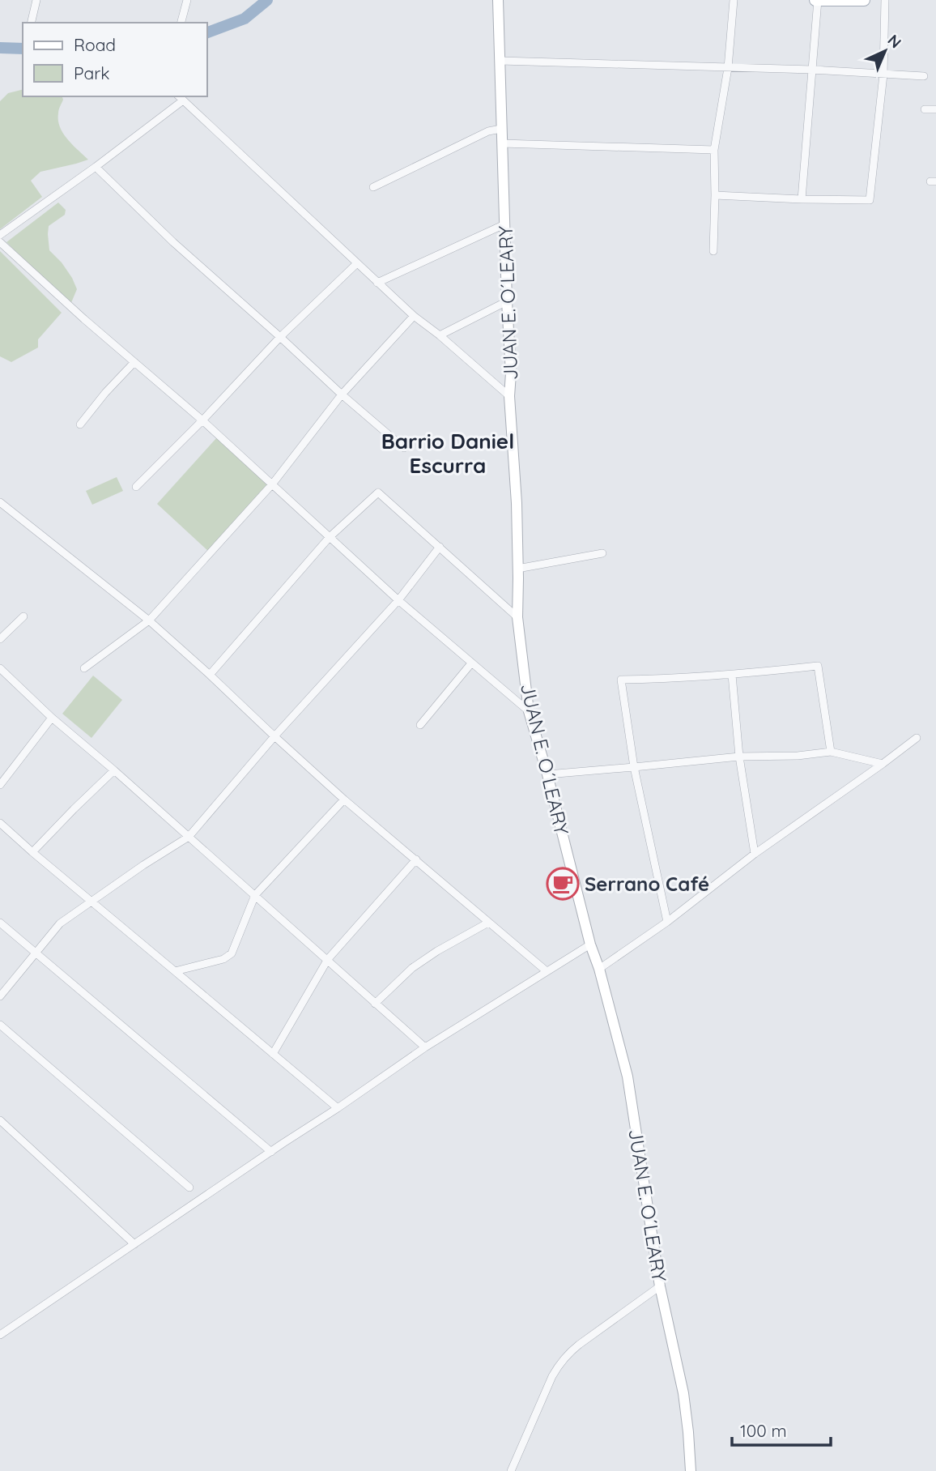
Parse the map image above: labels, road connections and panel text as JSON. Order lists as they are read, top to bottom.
{
  "streets": {
    "street": ["JUAN E. O´LEARY"]
  },
  "districts": ["Barrio Daniel Escurra"],
  "places": {
    "cafe": ["Serrano Café"]
  },
  "legend": ["Road", "Park"],
  "scale_bar": "100 m",
  "north": "top right"
}
